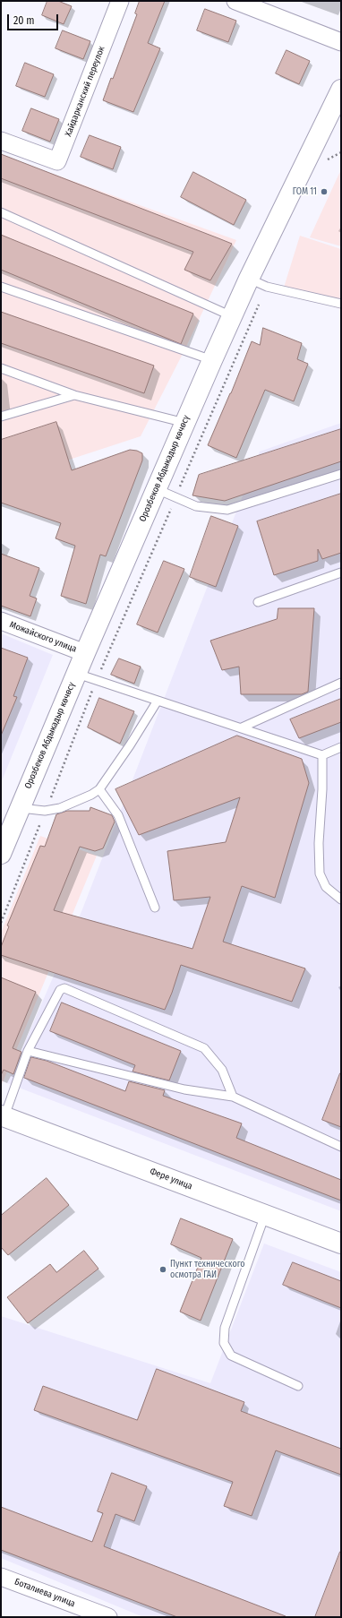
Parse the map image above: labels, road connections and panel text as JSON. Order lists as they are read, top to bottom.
{
  "streets": {
    "street": [
      "Хайдарканский переулок",
      "Орозбеков Абдыкадыр көчөсү",
      "Можайского улица",
      "Фере улица",
      "Боталиева улица"
    ]
  },
  "crossings": [
    ["Орозбеков Абдыкадыр көчөсү", "Можайского улица"]
  ],
  "places": ["ГОМ 11", "Пункт технического осмотра ГАИ"],
  "scale_bar": "20 m"
}
